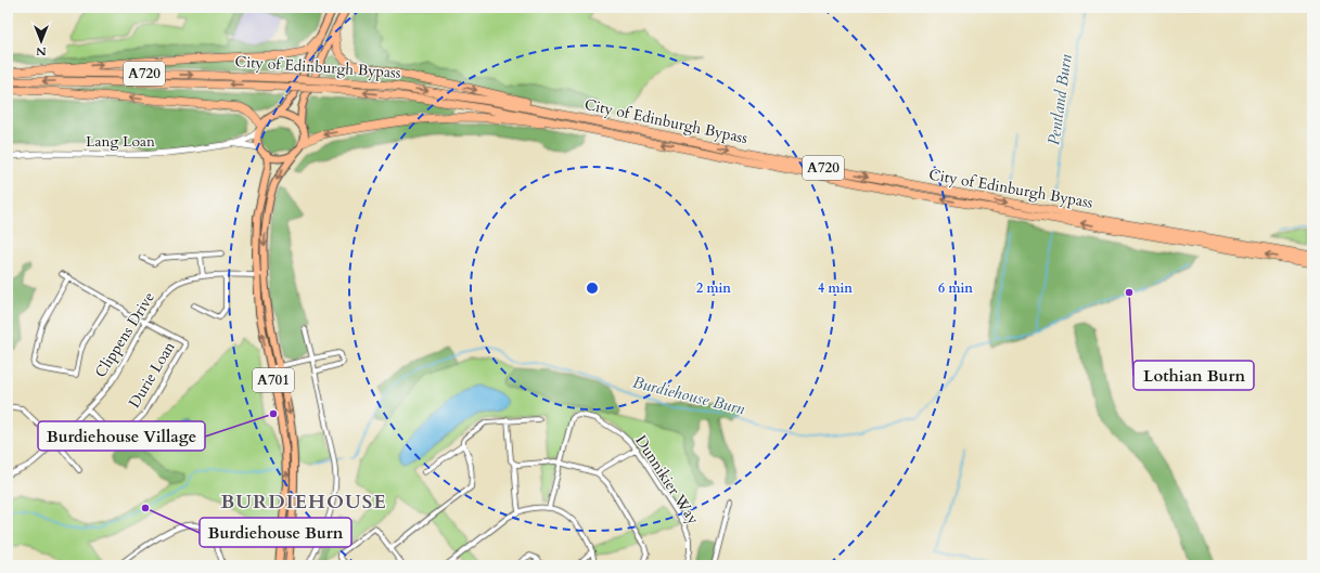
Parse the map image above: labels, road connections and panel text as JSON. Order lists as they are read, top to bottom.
{
  "streets": {
    "highway": ["City of Edinburgh Bypass", "A720"],
    "main road": ["A701"],
    "street": [
      "Lang Loan",
      "Clippens Drive",
      "Durie Loan",
      "Dunnikier Way"
    ]
  },
  "crossings": [
    ["Lang Loan", "A701"],
    ["Clippens Drive", "Durie Loan"],
    ["Clippens Drive", "A701"]
  ],
  "districts": ["BURDIEHOUSE"],
  "water": ["Pentland Burn", "Burdiehouse Burn"],
  "places": ["Lothian Burn", "Burdiehouse Village", "Burdiehouse Burn"],
  "north": "bottom",
  "rings": ["2 min", "4 min", "6 min"]
}
